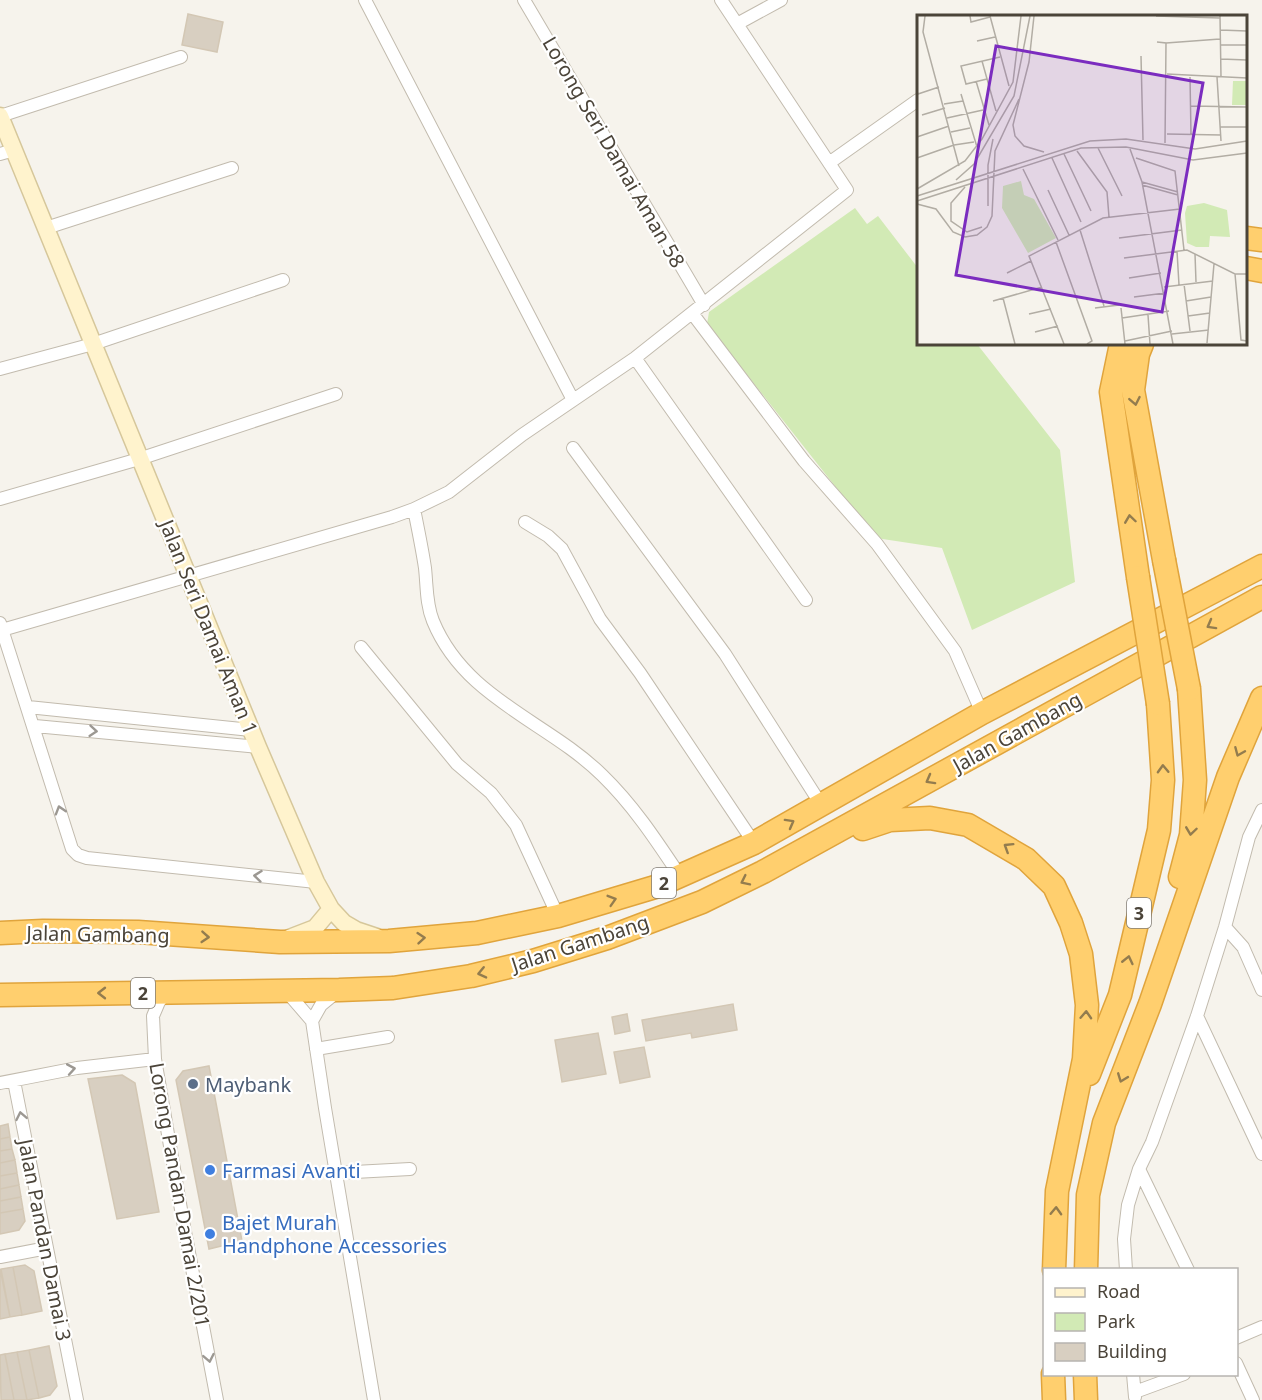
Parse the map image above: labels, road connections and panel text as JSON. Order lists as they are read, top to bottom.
{
  "streets": {
    "highway": ["Jalan Gambang", "2", "3"],
    "street": [
      "Lorong Seri Damai Aman 58",
      "Jalan Seri Damai Aman 1",
      "Lorong Pandan Damai 2/201",
      "Jalan Pandan Damai 3"
    ]
  },
  "crossings": [
    ["Jalan Seri Damai Aman 1", "Jalan Gambang"],
    ["Jalan Gambang", "Lorong Pandan Damai 2/201"]
  ],
  "one_way": ["Lorong Pandan Damai 2/201", "Jalan Pandan Damai 3"],
  "places": ["Maybank", "Farmasi Avanti", "Bajet Murah Handphone Accessories"],
  "legend": ["Road", "Park", "Building"]
}
